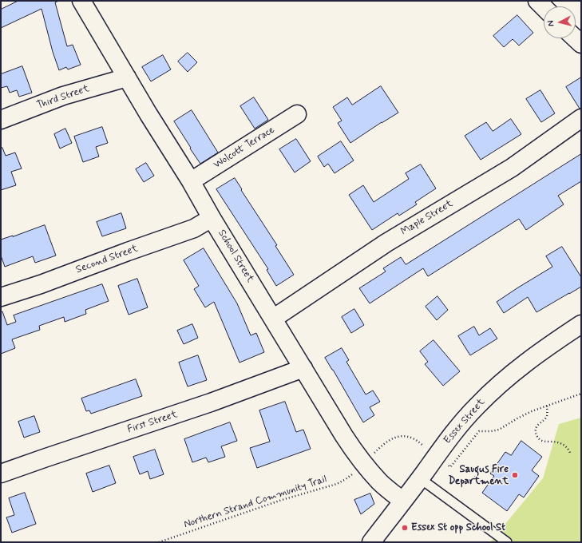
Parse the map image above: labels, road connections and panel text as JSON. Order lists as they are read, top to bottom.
{
  "streets": {
    "street": [
      "Third Street",
      "Wolcott Terrace",
      "Maple Street",
      "School Street",
      "Second Street",
      "Essex Street",
      "First Street"
    ],
    "path": ["Northern Strand Community Trail"]
  },
  "crossings": [
    ["Third Street", "School Street"],
    ["Wolcott Terrace", "School Street"],
    ["Maple Street", "School Street"],
    ["School Street", "Second Street"],
    ["School Street", "Essex Street"],
    ["School Street", "First Street"]
  ],
  "places": ["Saugus Fire Department", "Essex St opp School St"],
  "north": "left"
}
